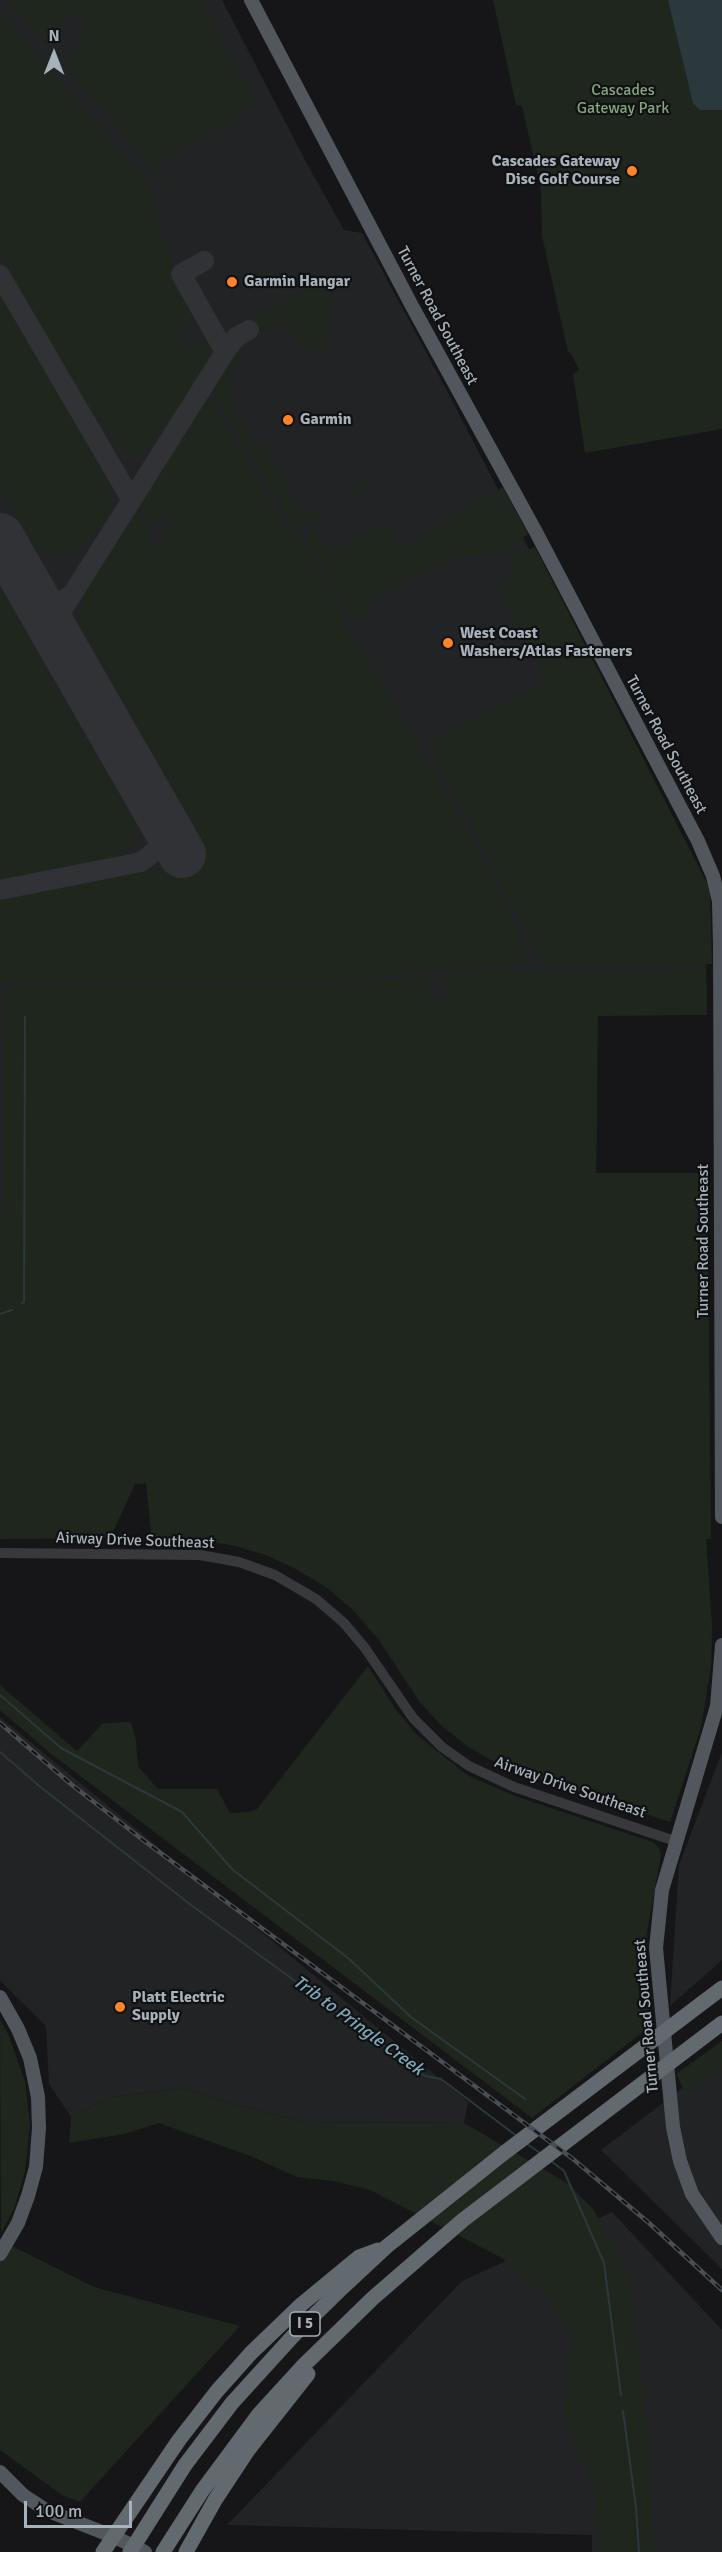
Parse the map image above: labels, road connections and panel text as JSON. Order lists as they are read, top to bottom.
{
  "streets": {
    "highway": ["I 5"],
    "main road": ["Turner Road Southeast"],
    "street": ["Airway Drive Southeast"]
  },
  "crossings": [
    ["Turner Road Southeast", "Airway Drive Southeast"]
  ],
  "water": ["Trib to Pringle Creek"],
  "parks": ["Cascades Gateway Park"],
  "places": [
    "Cascades Gateway Disc Golf Course",
    "Garmin Hangar",
    "Garmin",
    "West Coast Washers/Atlas Fasteners",
    "Platt Electric Supply"
  ],
  "scale_bar": "100 m",
  "north": "top"
}
